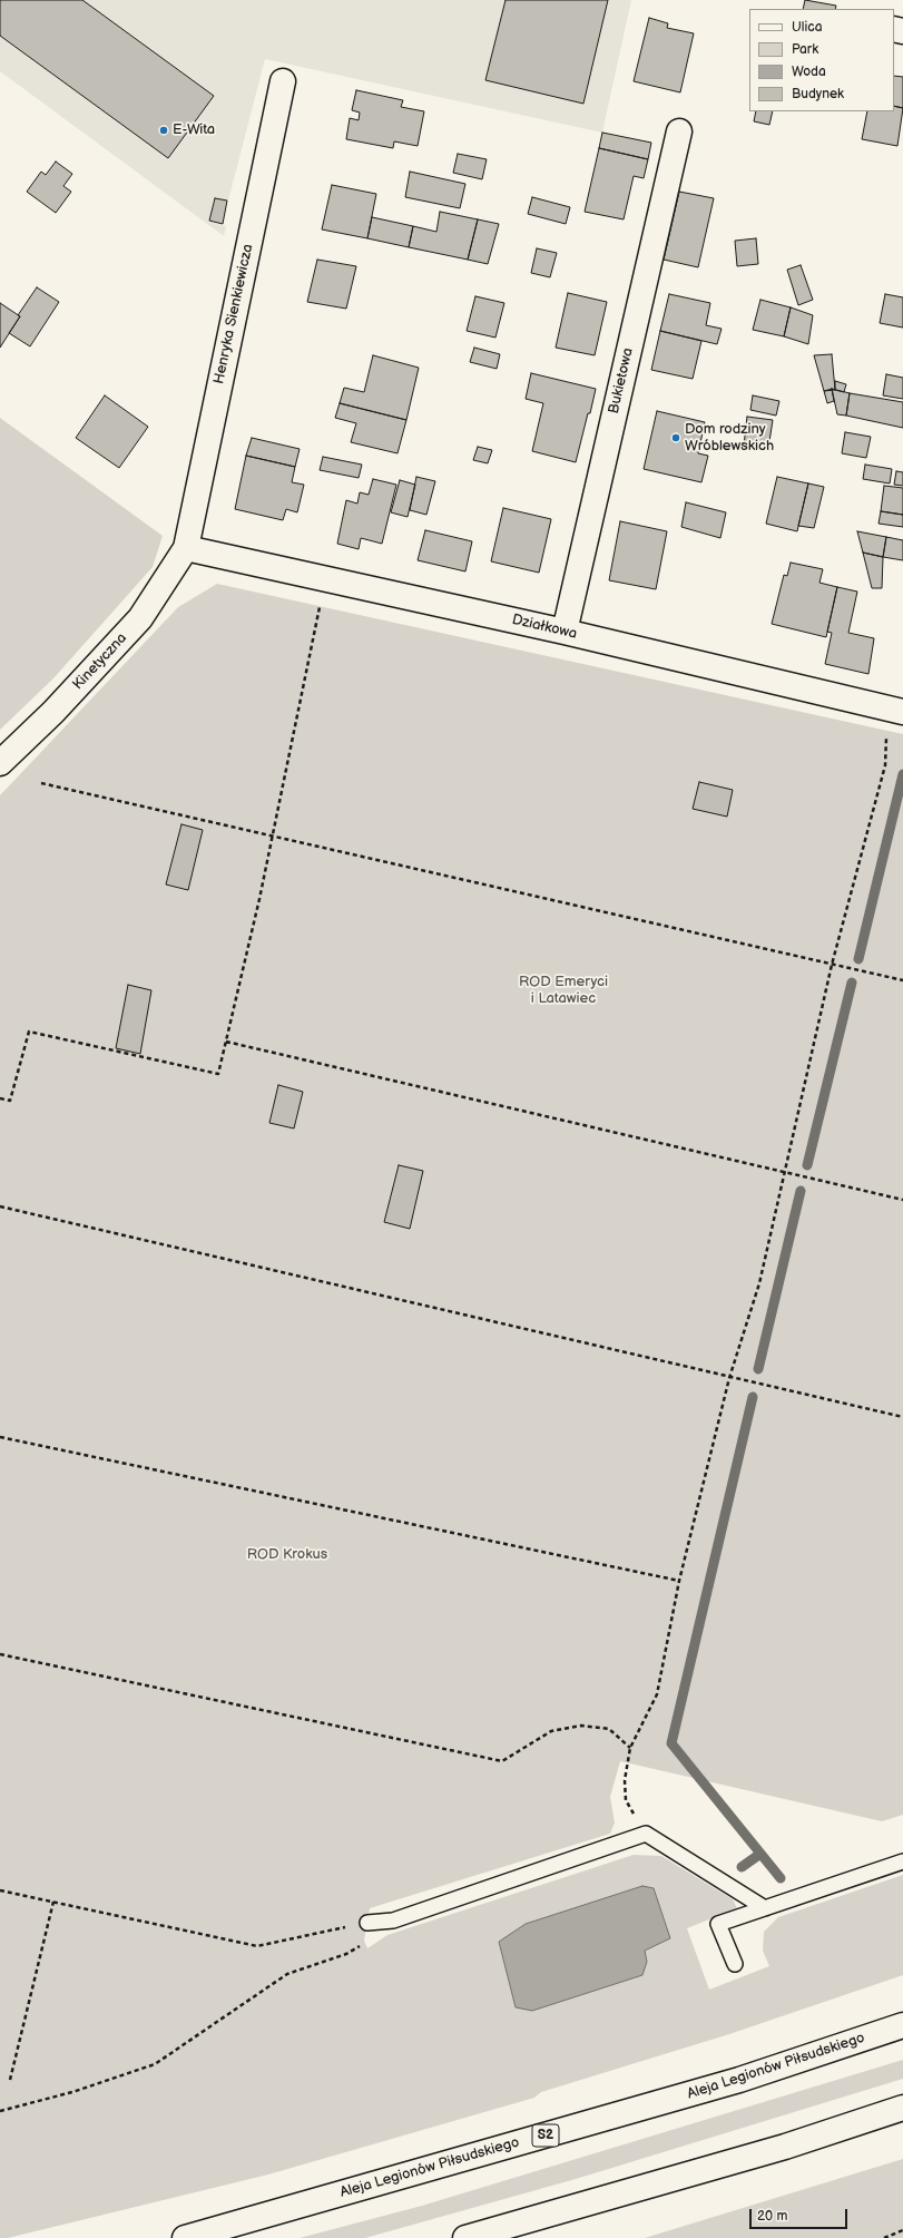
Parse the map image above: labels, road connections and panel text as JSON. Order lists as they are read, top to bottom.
{
  "streets": {
    "main road": [
      "Henryka Sienkiewicza",
      "Bukietowa",
      "Działkowa",
      "Kinetyczna",
      "Aleja Legionów Piłsudskiego",
      "S2"
    ]
  },
  "crossings": [
    ["Henryka Sienkiewicza", "Działkowa"],
    ["Henryka Sienkiewicza", "Kinetyczna"],
    ["Bukietowa", "Działkowa"],
    ["Działkowa", "Kinetyczna"]
  ],
  "parks": ["ROD Emeryci i Latawiec", "ROD Krokus"],
  "places": ["E-Wita", "Dom rodziny Wróblewskich"],
  "legend": [
    "Ulica",
    "Park",
    "Woda",
    "Budynek"
  ],
  "scale_bar": "20 m"
}
